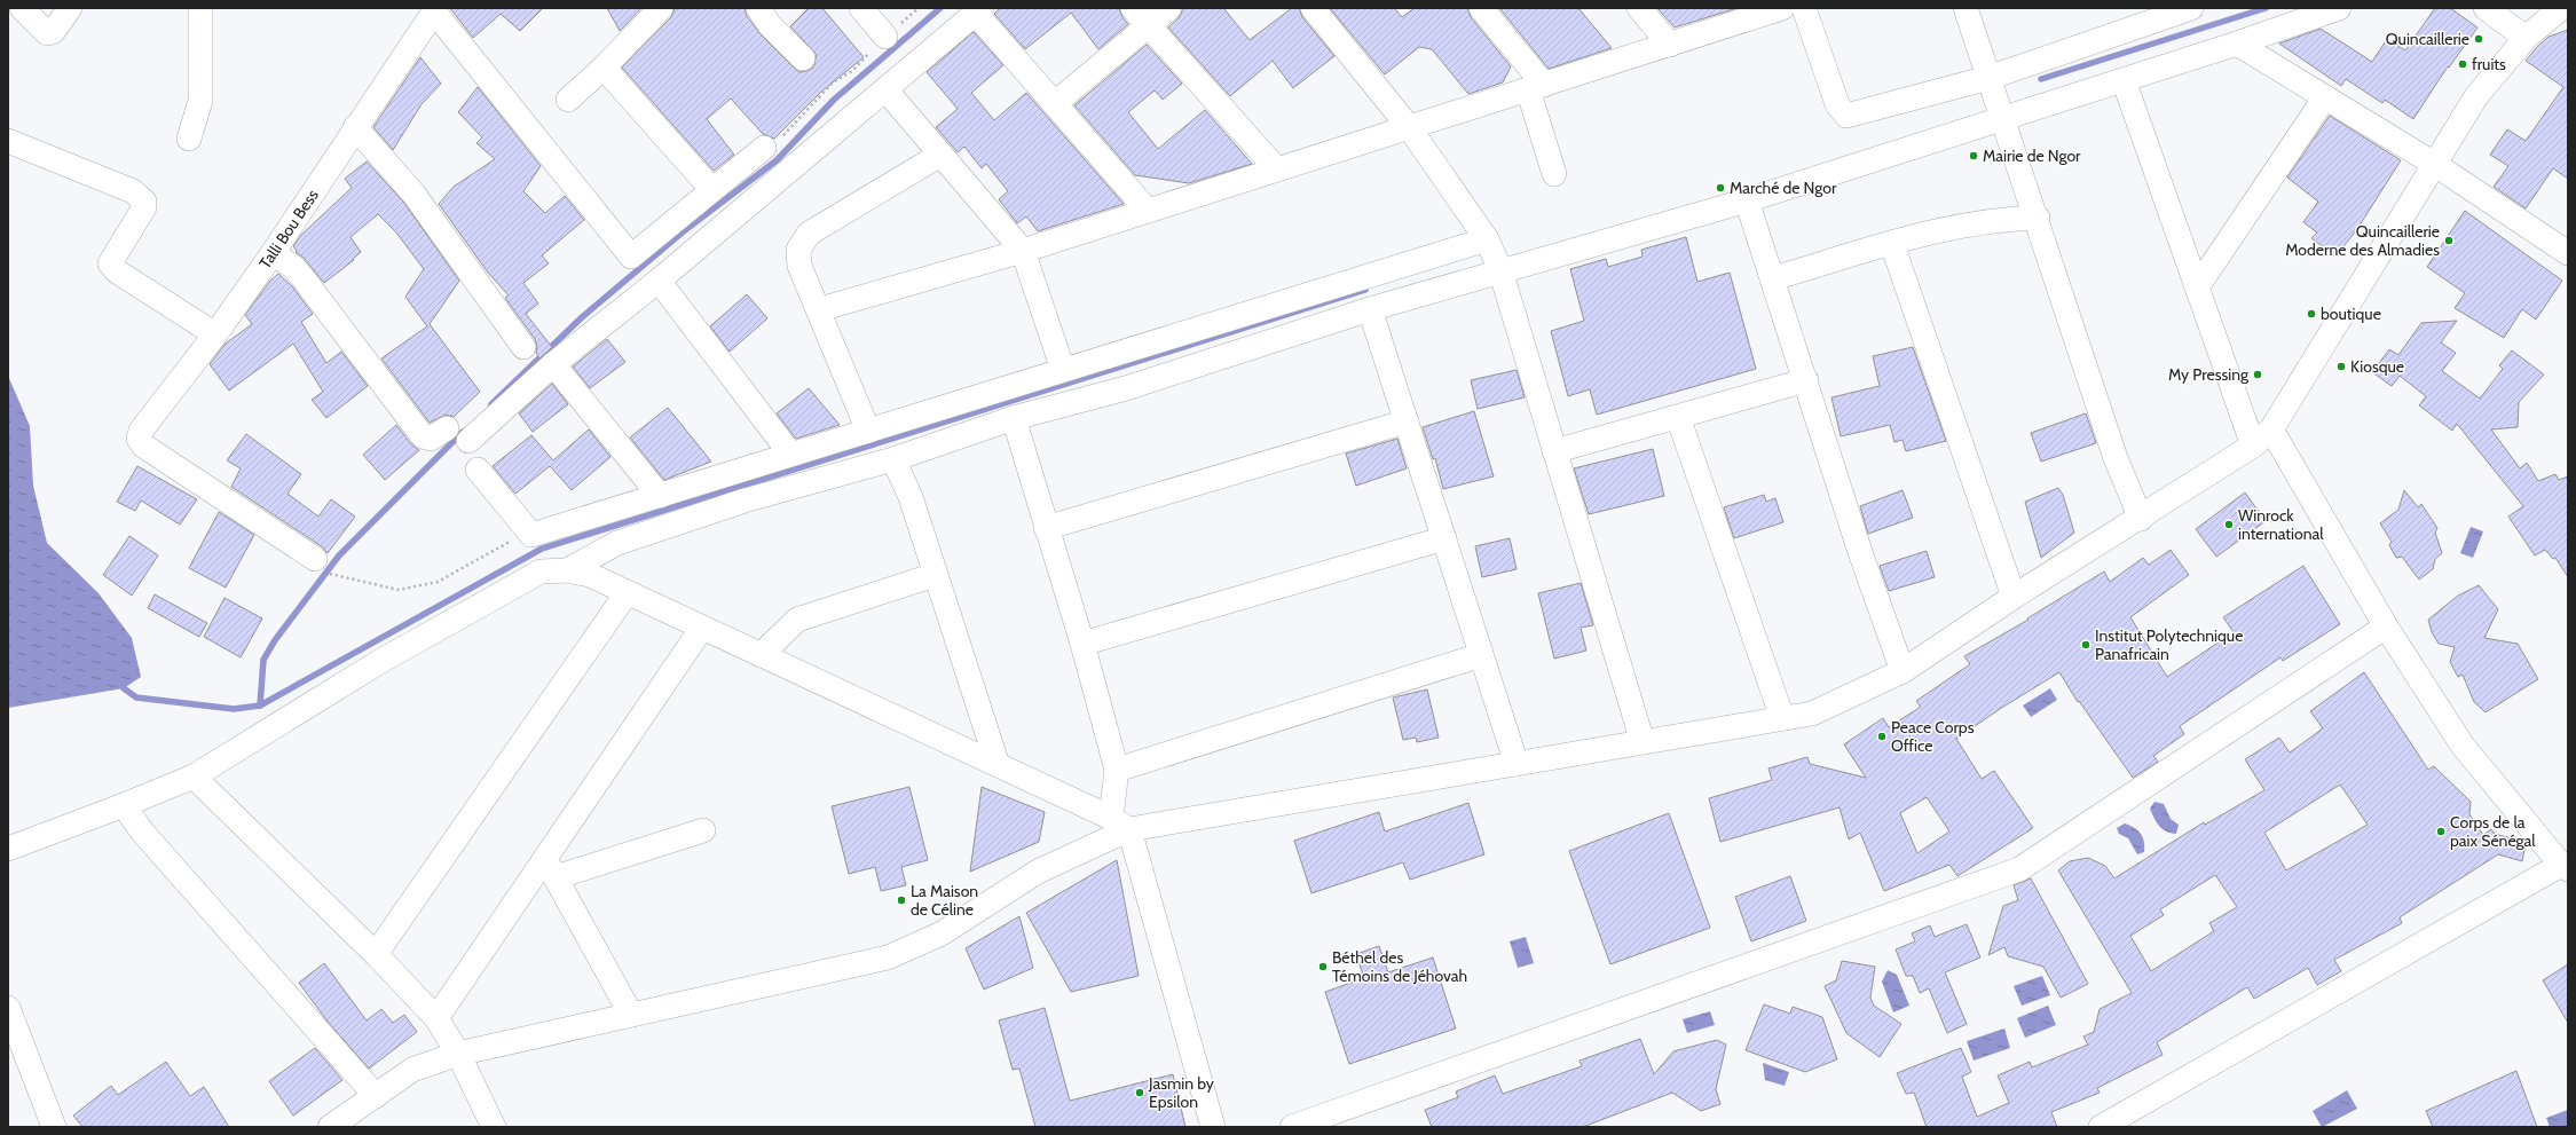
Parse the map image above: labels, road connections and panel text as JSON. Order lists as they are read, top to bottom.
{
  "streets": {
    "street": ["Talli Bou Bess"]
  },
  "places": [
    "Quincaillerie",
    "fruits",
    "Mairie de Ngor",
    "Marché de Ngor",
    "Quincaillerie Moderne des Almadies",
    "boutique",
    "Kiosque",
    "My Pressing",
    "Winrock international",
    "Institut Polytechnique Panafricain",
    "Peace Corps Office",
    "Corps de la paix Sénégal",
    "La Maison de Céline",
    "Béthel des Témoins de Jéhovah",
    "Jasmin by Epsilon"
  ]
}
